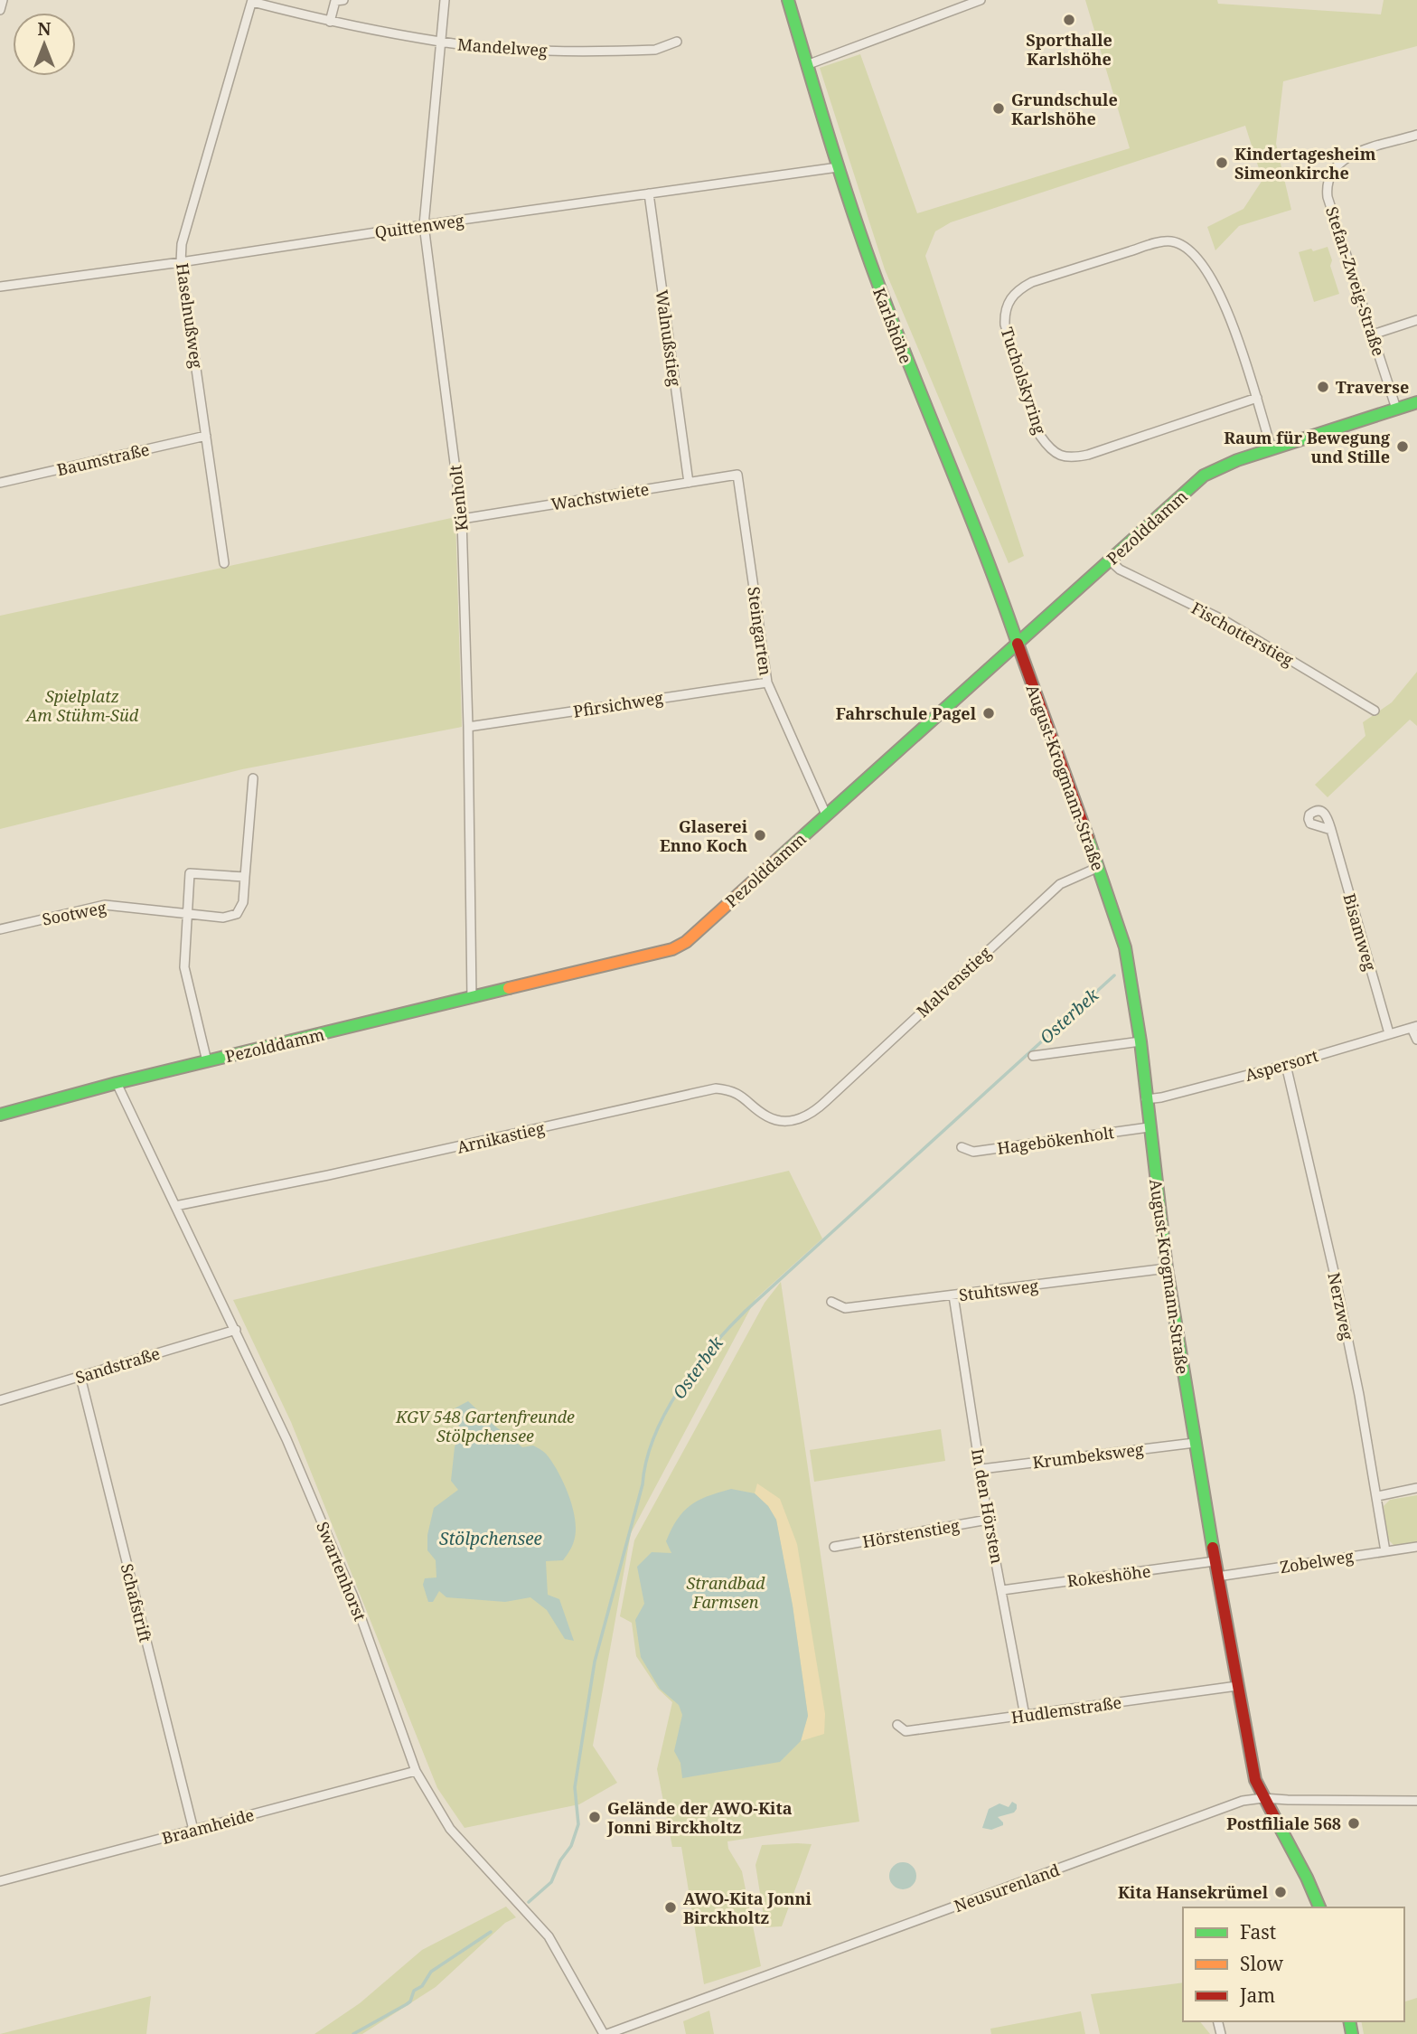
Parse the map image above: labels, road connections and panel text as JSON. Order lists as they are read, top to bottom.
{
  "streets": {
    "main road": ["Karlshöhe", "Pezolddamm", "August-Krogmann-Straße"],
    "street": [
      "Mandelweg",
      "Quittenweg",
      "Stefan-Zweig-Straße",
      "Haselnußweg",
      "Walnußstieg",
      "Tucholskyring",
      "Baumstraße",
      "Wachstwiete",
      "Kienholt",
      "Steingarten",
      "Fischotterstieg",
      "Pfirsichweg",
      "Sootweg",
      "Bisamweg",
      "Malvenstieg",
      "Aspersort",
      "Arnikastieg",
      "Hagebökenholt",
      "Stuhtsweg",
      "Nerzweg",
      "Sandstraße",
      "Krumbeksweg",
      "In den Hörsten",
      "Hörstenstieg",
      "Zobelweg",
      "Swartenhorst",
      "Rokeshöhe",
      "Schafstrift",
      "Hudlemstraße",
      "Braamheide",
      "Neusurenland"
    ]
  },
  "crossings": [
    ["Mandelweg", "Haselnußweg"],
    ["Mandelweg", "Kienholt"],
    ["Quittenweg", "Haselnußweg"],
    ["Quittenweg", "Karlshöhe"],
    ["Quittenweg", "Walnußstieg"],
    ["Quittenweg", "Kienholt"],
    ["Stefan-Zweig-Straße", "Pezolddamm"],
    ["Haselnußweg", "Baumstraße"],
    ["Karlshöhe", "Pezolddamm"],
    ["Karlshöhe", "August-Krogmann-Straße"],
    ["Walnußstieg", "Wachstwiete"],
    ["Tucholskyring", "Pezolddamm"],
    ["Wachstwiete", "Kienholt"],
    ["Wachstwiete", "Steingarten"],
    ["Kienholt", "Pezolddamm"],
    ["Kienholt", "Pfirsichweg"],
    ["Pezolddamm", "Steingarten"],
    ["Pezolddamm", "Fischotterstieg"],
    ["Pezolddamm", "August-Krogmann-Straße"],
    ["Pezolddamm", "Swartenhorst"],
    ["Steingarten", "Pfirsichweg"],
    ["August-Krogmann-Straße", "Malvenstieg"],
    ["August-Krogmann-Straße", "Aspersort"],
    ["August-Krogmann-Straße", "Hagebökenholt"],
    ["August-Krogmann-Straße", "Stuhtsweg"],
    ["August-Krogmann-Straße", "Krumbeksweg"],
    ["August-Krogmann-Straße", "Zobelweg"],
    ["August-Krogmann-Straße", "Rokeshöhe"],
    ["August-Krogmann-Straße", "Hudlemstraße"],
    ["August-Krogmann-Straße", "Neusurenland"],
    ["Bisamweg", "Aspersort"],
    ["Malvenstieg", "Arnikastieg"],
    ["Aspersort", "Nerzweg"],
    ["Arnikastieg", "Swartenhorst"],
    ["Stuhtsweg", "In den Hörsten"],
    ["Nerzweg", "Zobelweg"],
    ["Sandstraße", "Swartenhorst"],
    ["Sandstraße", "Schafstrift"],
    ["Krumbeksweg", "In den Hörsten"],
    ["In den Hörsten", "Hörstenstieg"],
    ["In den Hörsten", "Rokeshöhe"],
    ["In den Hörsten", "Hudlemstraße"],
    ["Swartenhorst", "Braamheide"],
    ["Swartenhorst", "Neusurenland"],
    ["Schafstrift", "Braamheide"]
  ],
  "water": ["Osterbek", "Stölpchensee"],
  "parks": ["Spielplatz Am Stühm-Süd", "KGV 548 Gartenfreunde Stölpchensee", "Strandbad Farmsen"],
  "places": [
    "Sporthalle Karlshöhe",
    "Grundschule Karlshöhe",
    "Kindertagesheim Simeonkirche",
    "Traverse",
    "Raum für Bewegung und Stille",
    "Fahrschule Pagel",
    "Glaserei Enno Koch",
    "Gelände der AWO-Kita Jonni Birckholtz",
    "Postfiliale 568",
    "Kita Hansekrümel",
    "AWO-Kita Jonni Birckholtz"
  ],
  "legend": ["Fast", "Slow", "Jam"],
  "north": "top"
}
